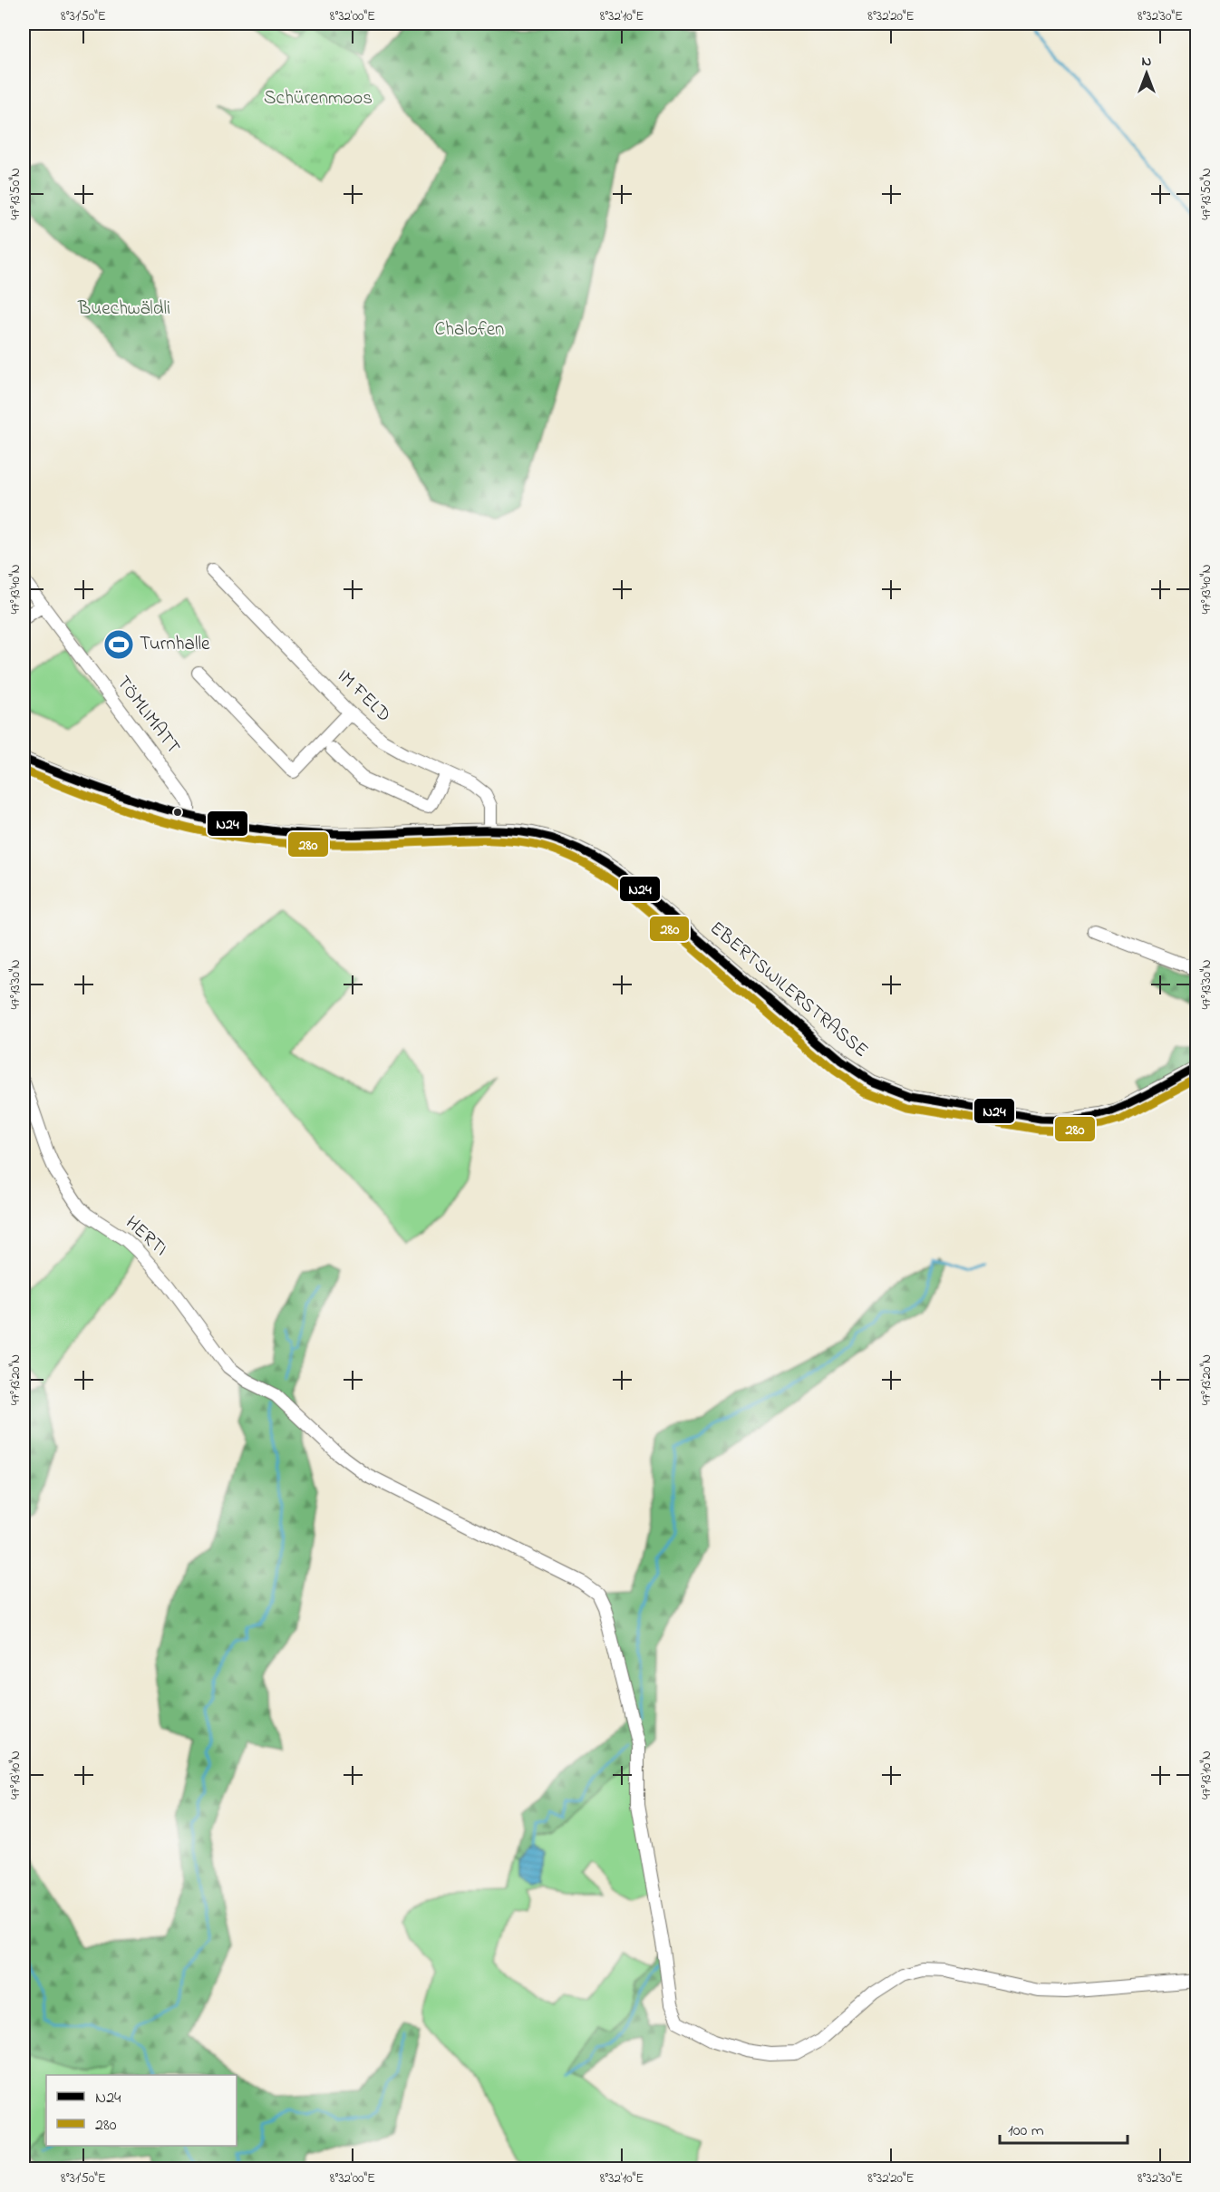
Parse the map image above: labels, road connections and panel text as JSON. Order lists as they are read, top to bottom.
{
  "streets": {
    "street": [
      "IM FELD",
      "TÖMLIMATT",
      "EBERTSWILERSTRASSE",
      "HERTI"
    ]
  },
  "crossings": [
    ["IM FELD", "EBERTSWILERSTRASSE"],
    ["TÖMLIMATT", "EBERTSWILERSTRASSE"]
  ],
  "parks": ["Schürenmoos", "Buechwäldli", "Chalofen"],
  "places": {
    "sports": ["Turnhalle"]
  },
  "lines": ["transit line N24", "transit line 280"],
  "legend": ["N24", "280"],
  "scale_bar": "100 m",
  "north": "top",
  "coordinates": [
    "8°31'50\"E",
    "8°32'00\"E",
    "8°32'10\"E",
    "8°32'20\"E",
    "8°32'30\"E",
    "47°13'50\"N",
    "47°13'40\"N",
    "47°13'30\"N",
    "47°13'20\"N",
    "47°13'10\"N"
  ]
}
